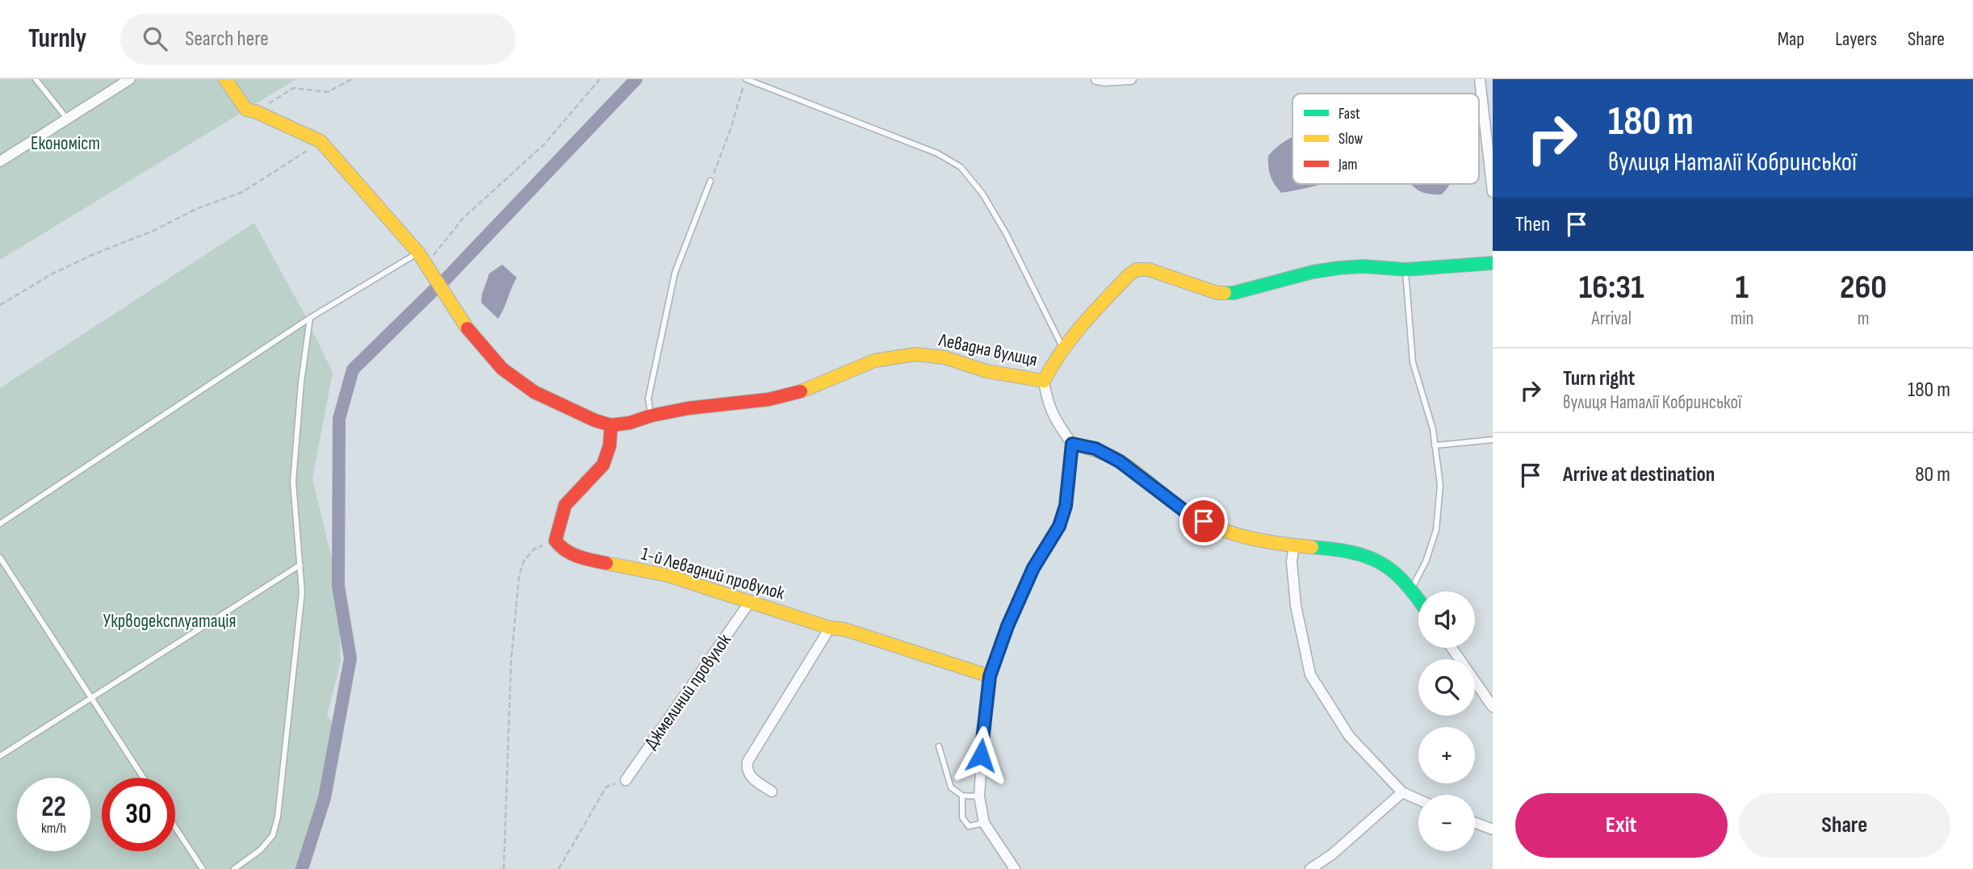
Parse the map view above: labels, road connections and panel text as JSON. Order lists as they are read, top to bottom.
{
  "streets": {
    "street": ["Левадна вулиця", "1-й Левадний провулок", "Джмелиний провулок"]
  },
  "crossings": [
    ["1-й Левадний провулок", "Джмелиний провулок"]
  ],
  "parks": ["Економіст", "Укрводексплуатація"],
  "legend": ["Fast", "Slow", "Jam"],
  "page": {
    "header": "Turnly",
    "search": "Search here",
    "nav": ["Map", "Layers", "Share"],
    "turn": ["180 m", "вулиця Наталії Кобринської"],
    "then": "Then",
    "eta": [
      "16:31",
      "Arrival",
      "1",
      "min",
      "260",
      "m"
    ],
    "list": [
      {
        "name": "Turn right",
        "note": "вулиця Наталії Кобринської",
        "value": "180 m"
      },
      {
        "name": "Arrive at destination",
        "value": "80 m"
      }
    ],
    "map_buttons": ["+", "−"],
    "speed": "22 km/h",
    "limit": "30",
    "buttons": ["Exit", "Share"]
  }
}
